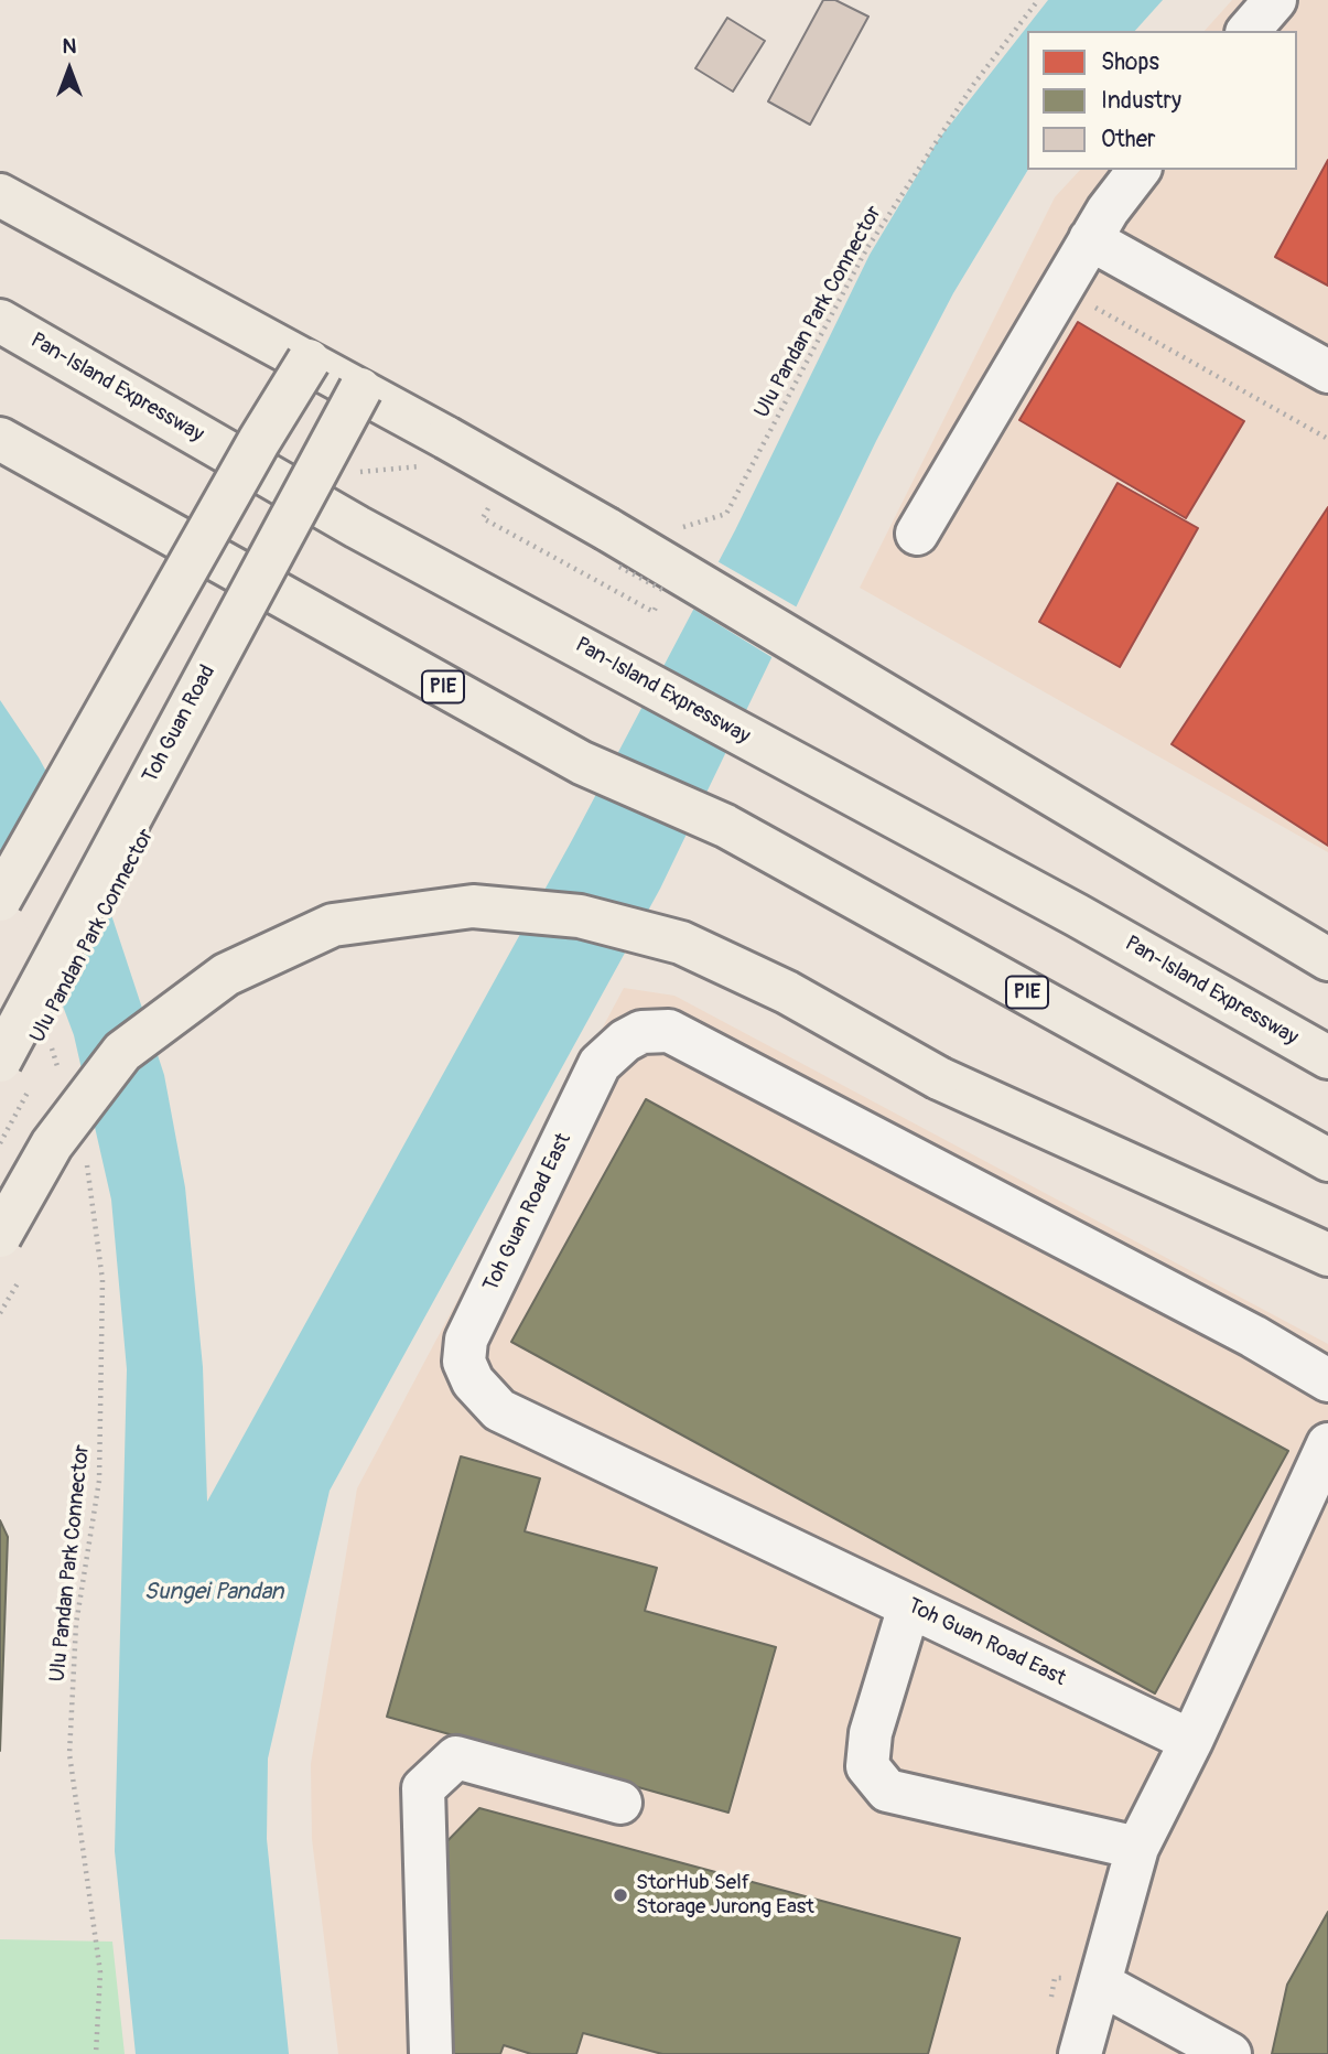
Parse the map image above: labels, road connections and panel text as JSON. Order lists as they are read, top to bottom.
{
  "streets": {
    "main road": ["Pan-Island Expressway", "PIE", "Toh Guan Road"],
    "street": ["Toh Guan Road East"],
    "path": ["Ulu Pandan Park Connector"]
  },
  "crossings": [
    ["Ulu Pandan Park Connector", "Toh Guan Road"]
  ],
  "water": ["Sungei Pandan"],
  "places": ["StorHub Self Storage Jurong East"],
  "legend": ["Shops", "Industry", "Other"],
  "north": "top"
}
